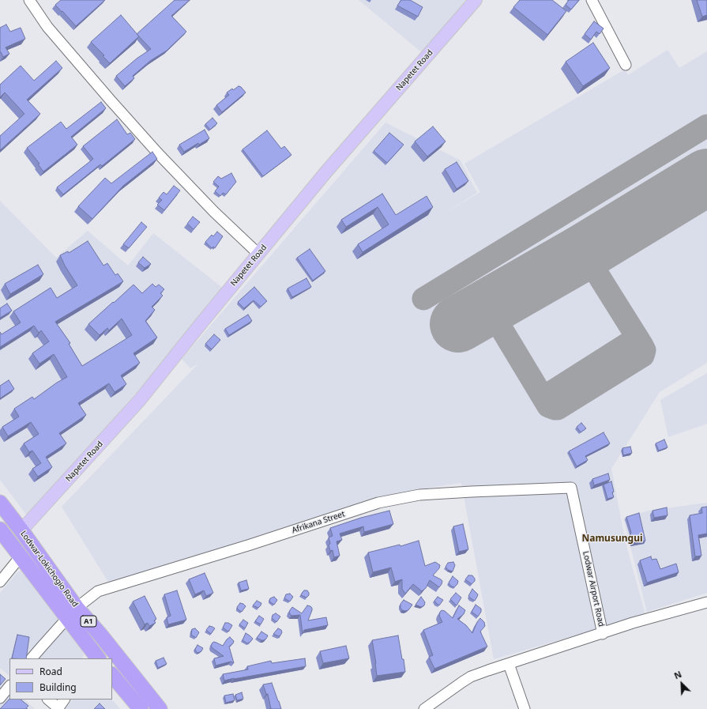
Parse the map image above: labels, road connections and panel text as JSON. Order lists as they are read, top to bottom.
{
  "streets": {
    "highway": ["Lodwar-Lokichogio Road", "A1"],
    "main road": ["Napetet Road"],
    "street": ["Afrikana Street", "Lodwar Airport Road"]
  },
  "crossings": [
    ["Napetet Road", "Lodwar-Lokichogio Road"],
    ["Afrikana Street", "Lodwar-Lokichogio Road"],
    ["Afrikana Street", "Lodwar Airport Road"]
  ],
  "districts": ["Namusungui"],
  "legend": ["Road", "Building"],
  "north": "top left"
}
